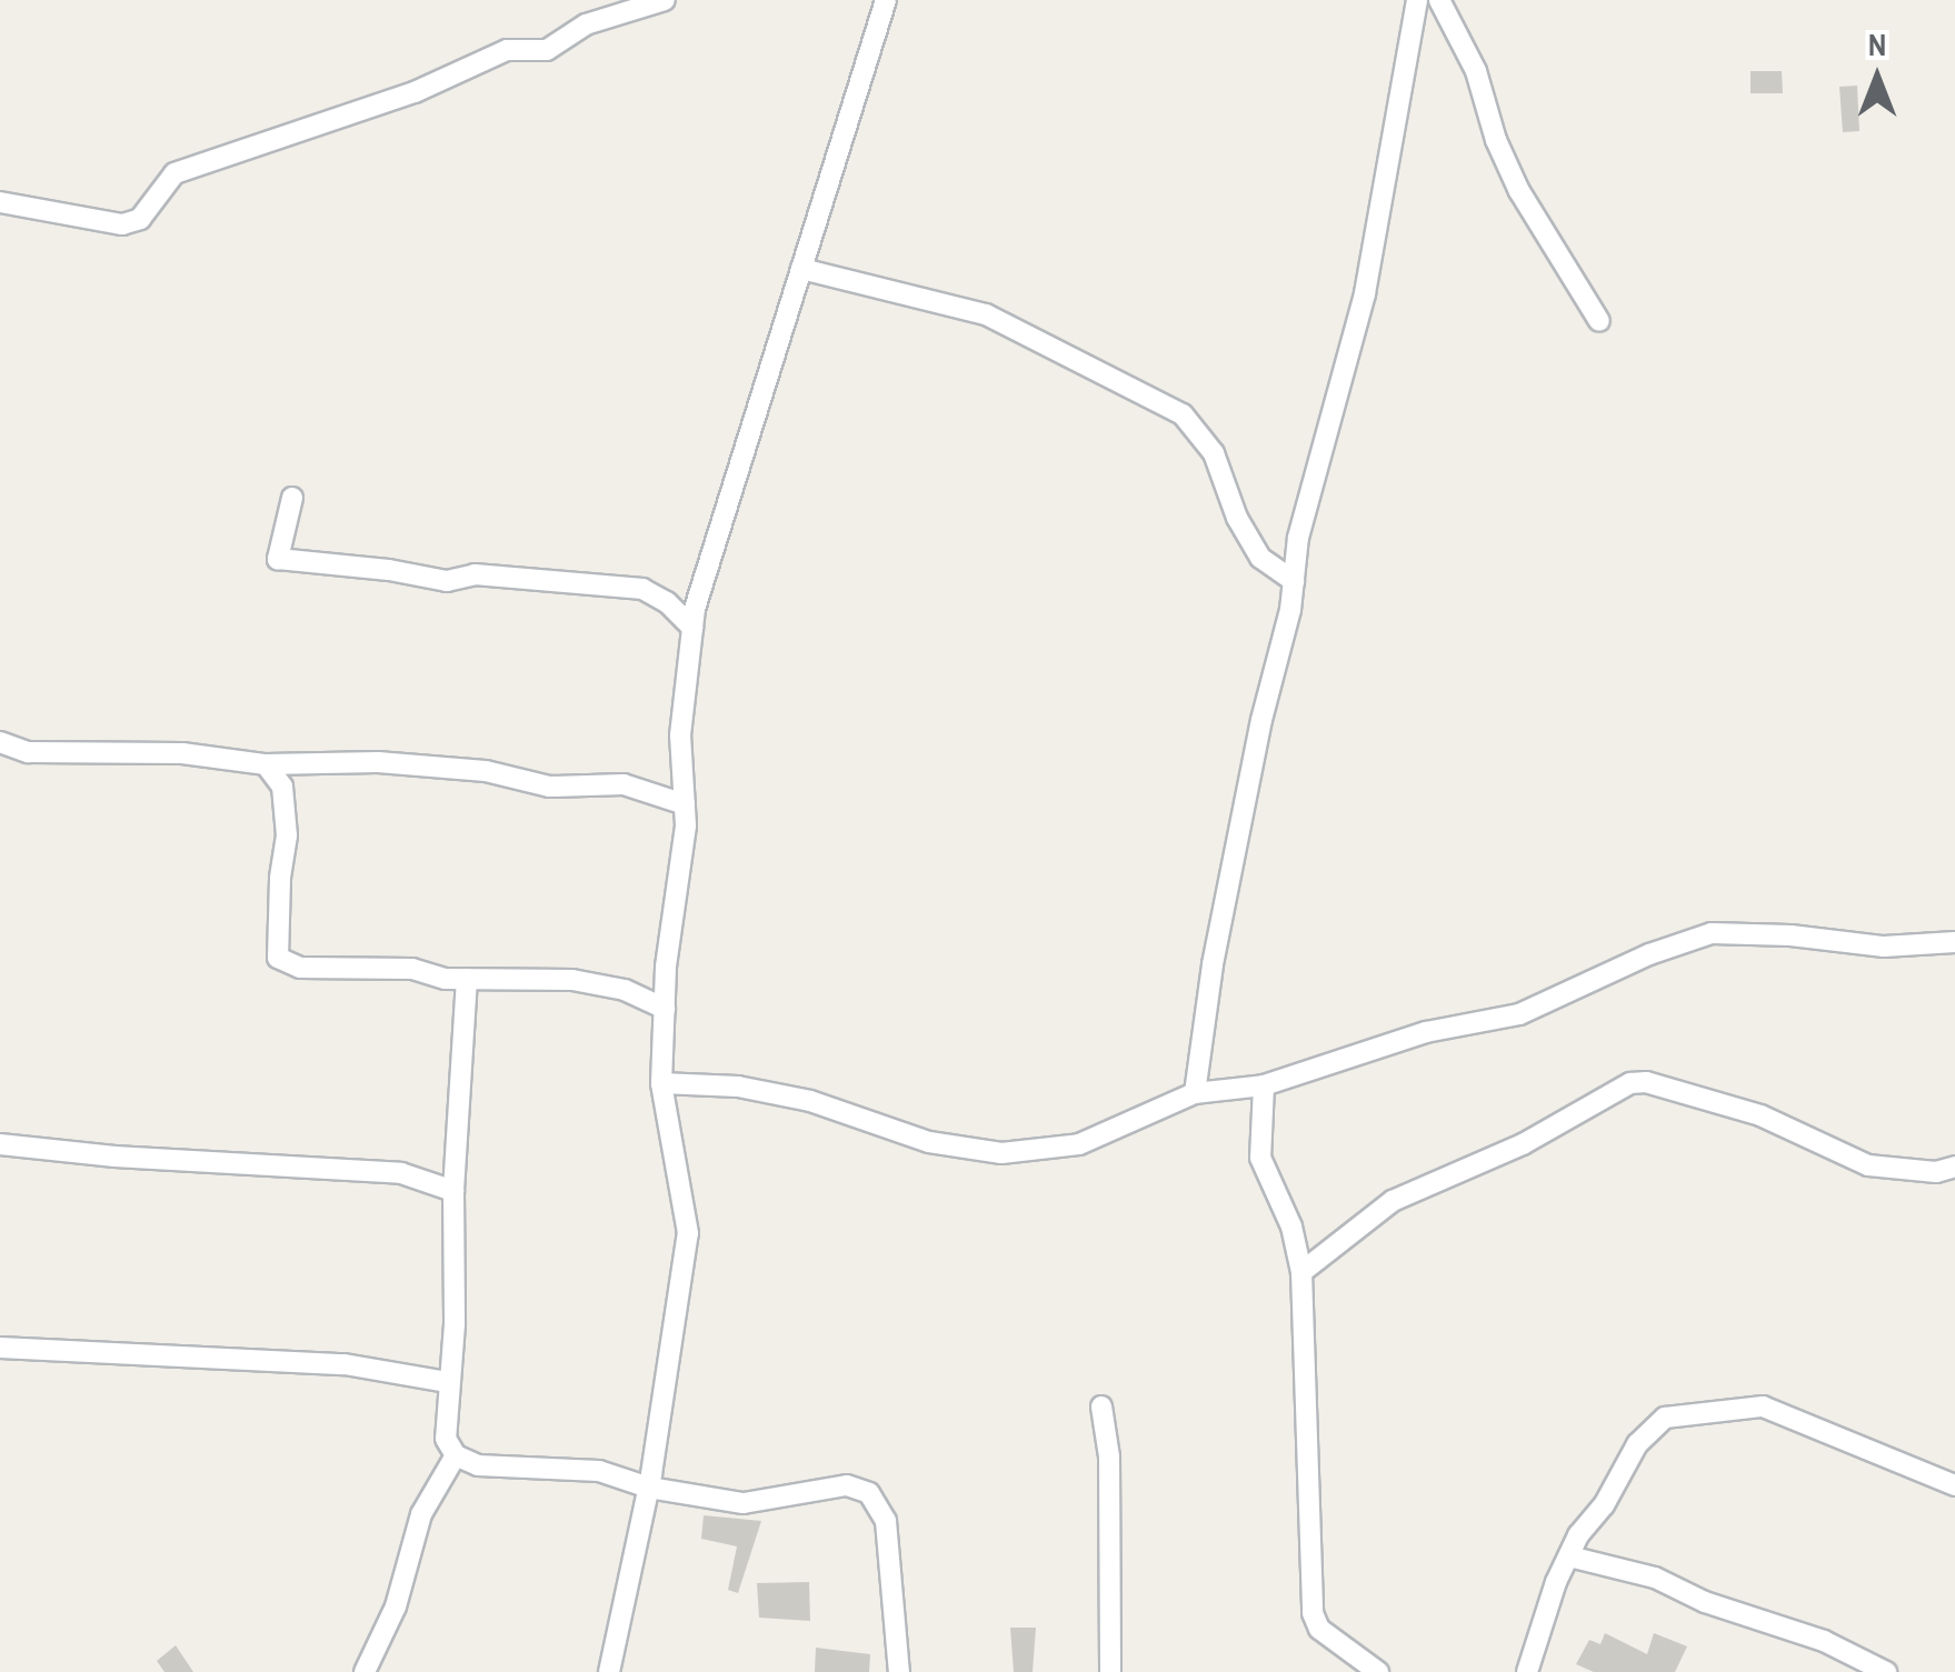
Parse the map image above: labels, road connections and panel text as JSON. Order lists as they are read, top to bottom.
{
  "north": "top"
}
